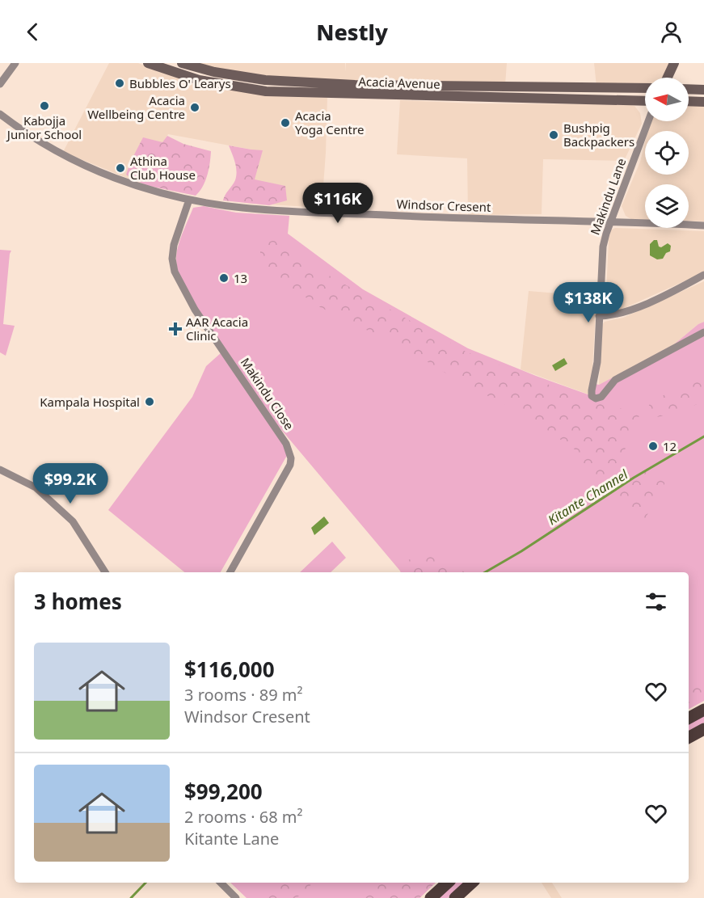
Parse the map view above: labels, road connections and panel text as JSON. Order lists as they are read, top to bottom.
{
  "streets": {
    "main road": ["Acacia Avenue"],
    "street": ["Makindu Lane", "Windsor Cresent", "Makindu Close"]
  },
  "crossings": [
    ["Makindu Lane", "Windsor Cresent"],
    ["Windsor Cresent", "Makindu Close"]
  ],
  "water": ["Kitante Channel"],
  "places": {
    "other": [
      "Bubbles O' Learys",
      "Kabojja Junior School",
      "Acacia Wellbeing Centre",
      "Acacia Yoga Centre",
      "Bushpig Backpackers",
      "Athina Club House",
      "13",
      "Kampala Hospital",
      "12"
    ],
    "health": ["AAR Acacia Clinic"]
  },
  "north": "left",
  "page": {
    "header": "Nestly",
    "price": ["$116K", "$138K", "$99.2K"],
    "heading": "3 homes",
    "list": [
      {
        "name": "$116,000",
        "note": "3 rooms · 89 m² · Windsor Cresent"
      },
      {
        "name": "$99,200",
        "note": "2 rooms · 68 m² · Kitante Lane"
      }
    ]
  }
}
